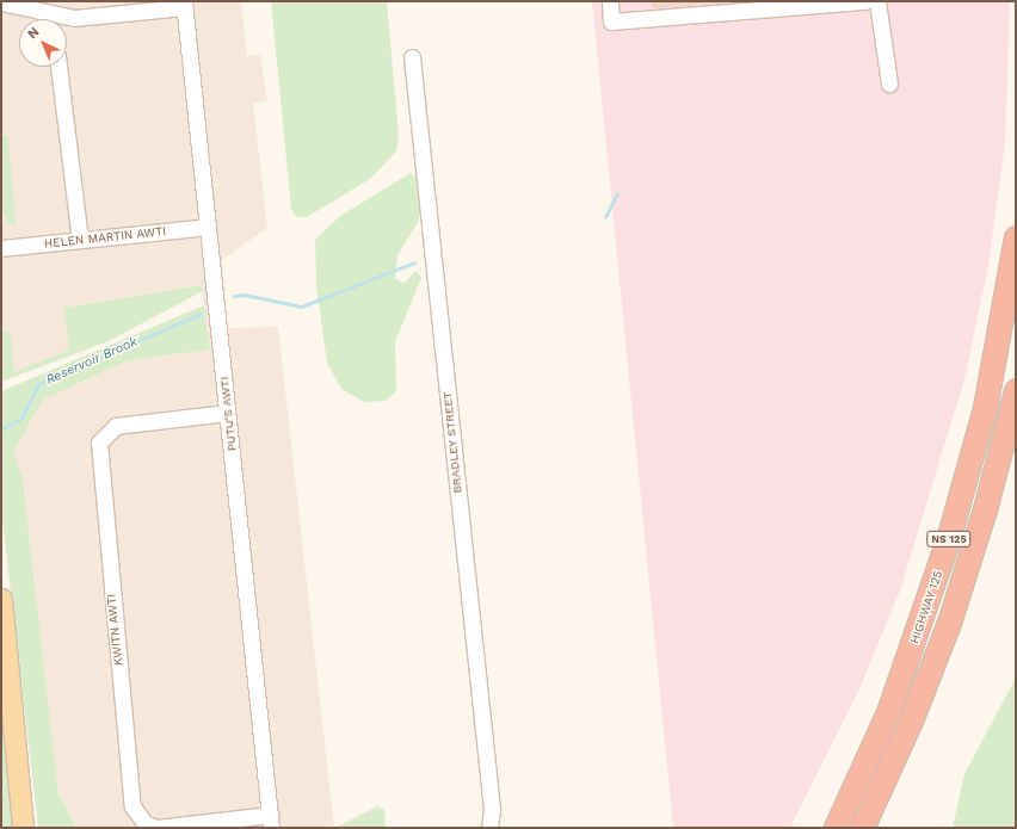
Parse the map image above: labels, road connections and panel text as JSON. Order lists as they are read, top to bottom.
{
  "streets": {
    "highway": ["NS 125", "HIGHWAY 125"],
    "street": [
      "HELEN MARTIN AWTI",
      "PUTU'S AWTI",
      "BRADLEY STREET",
      "KWITN AWTI"
    ]
  },
  "crossings": [
    ["HELEN MARTIN AWTI", "PUTU'S AWTI"],
    ["PUTU'S AWTI", "KWITN AWTI"]
  ],
  "water": ["Reservoir Brook"],
  "north": "top left"
}
